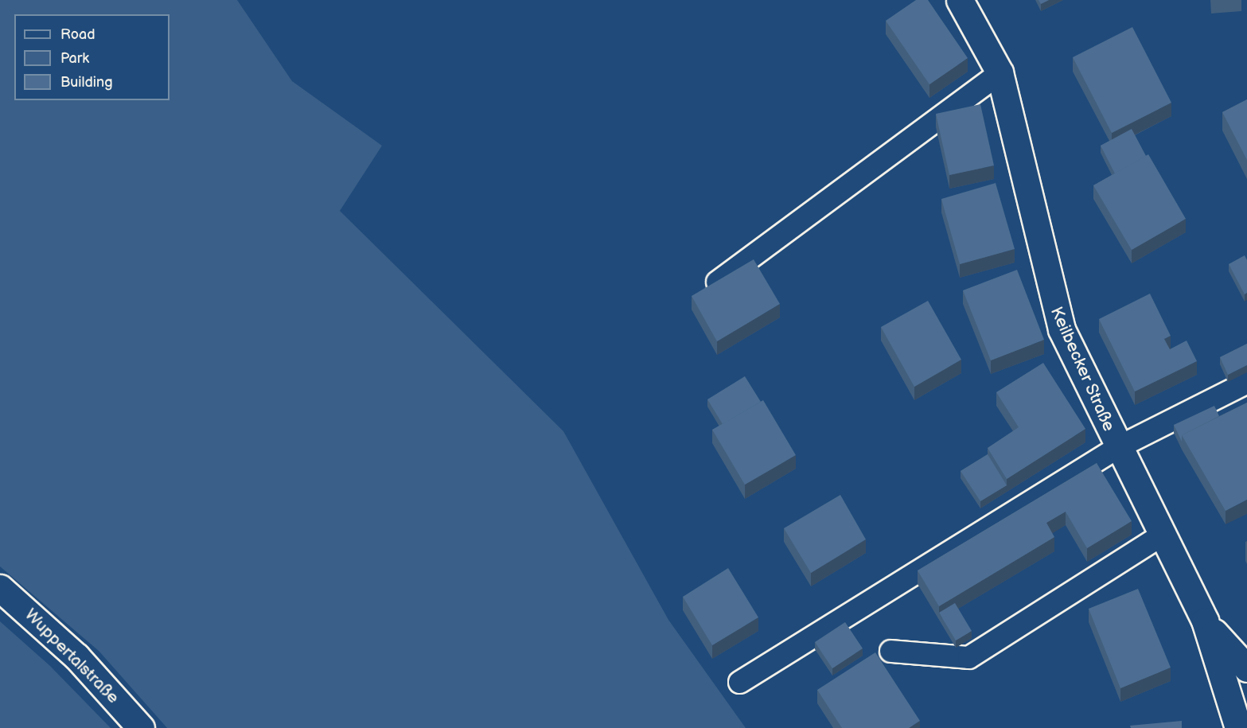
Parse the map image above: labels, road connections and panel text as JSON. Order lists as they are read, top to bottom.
{
  "streets": {
    "main road": ["Keilbecker Straße", "Wuppertalstraße"]
  },
  "legend": ["Road", "Park", "Building"]
}
